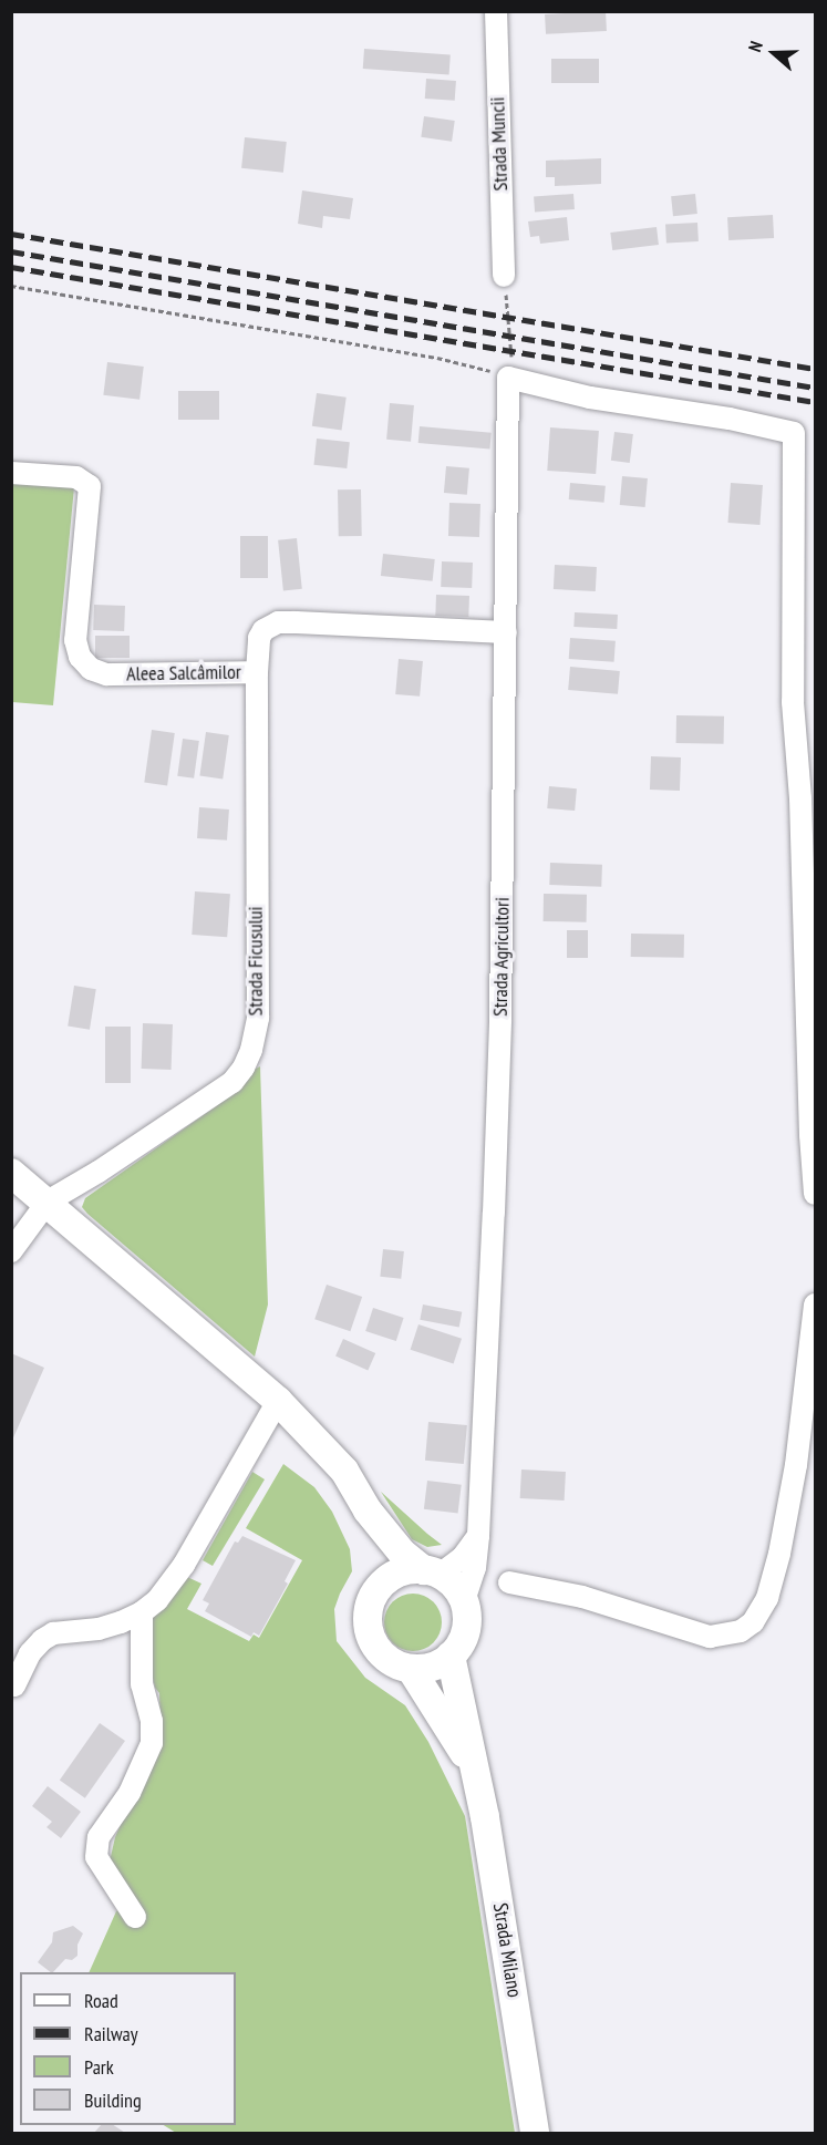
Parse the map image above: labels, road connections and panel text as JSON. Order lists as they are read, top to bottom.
{
  "streets": {
    "main road": ["Strada Milano"],
    "street": [
      "Strada Muncii",
      "Aleea Salcâmilor",
      "Strada Agricultori",
      "Strada Ficusului"
    ]
  },
  "crossings": [
    ["Aleea Salcâmilor", "Strada Agricultori"],
    ["Aleea Salcâmilor", "Strada Ficusului"],
    ["Strada Agricultori", "Strada Milano"]
  ],
  "legend": [
    "Road",
    "Railway",
    "Park",
    "Building"
  ],
  "north": "left"
}
